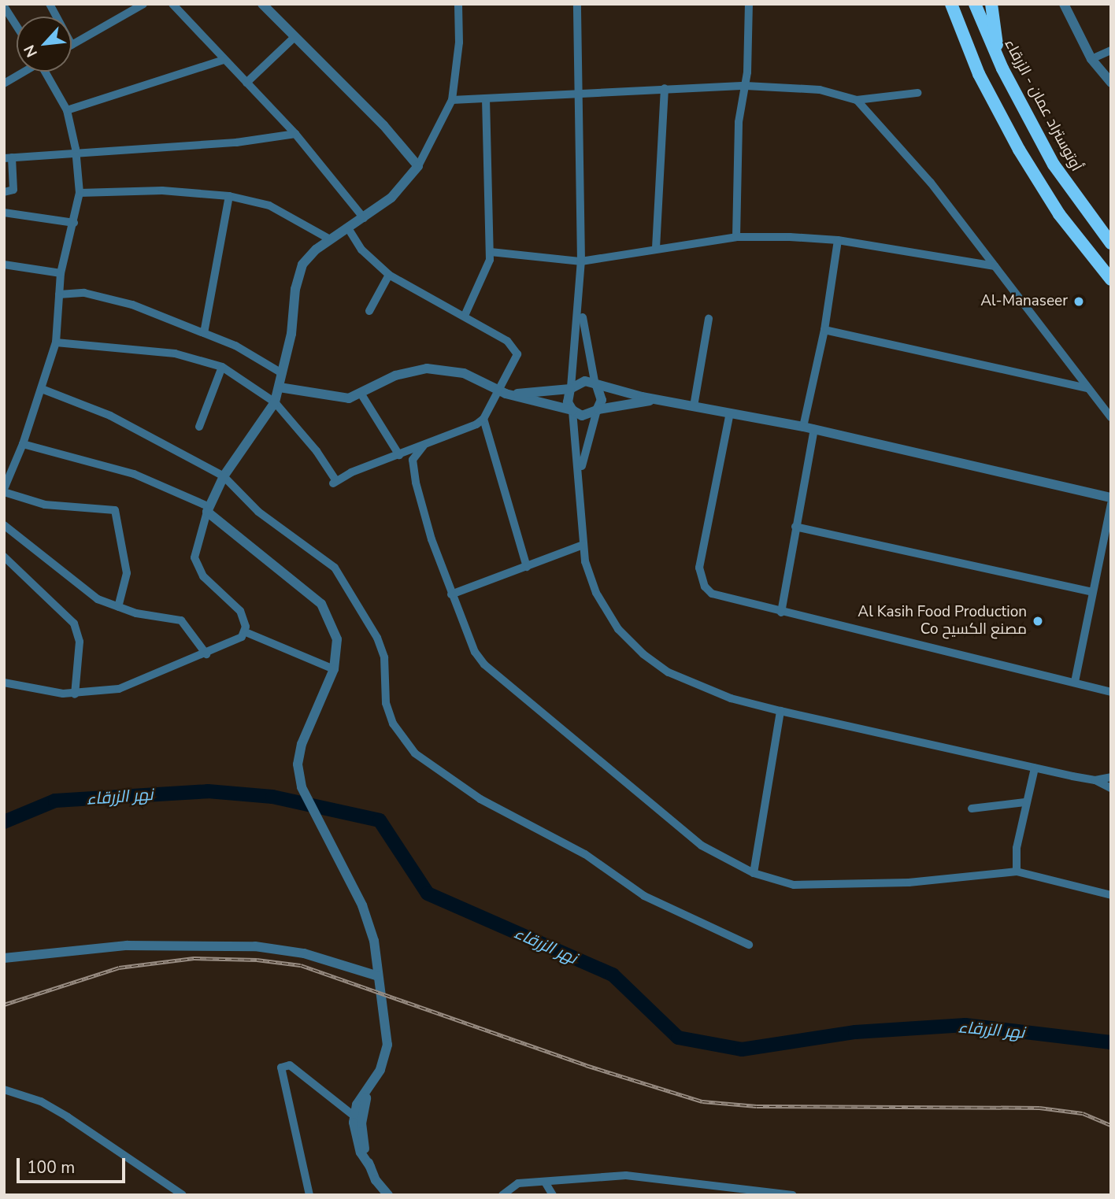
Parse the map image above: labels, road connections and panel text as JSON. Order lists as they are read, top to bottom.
{
  "streets": {
    "highway": ["أوتوستراد عمان - الزرقاء"]
  },
  "water": ["نهر الزرقاء"],
  "places": ["Al-Manaseer", "Al Kasih Food Production Co مصنع الكسيح"],
  "scale_bar": "100 m",
  "north": "bottom left"
}
